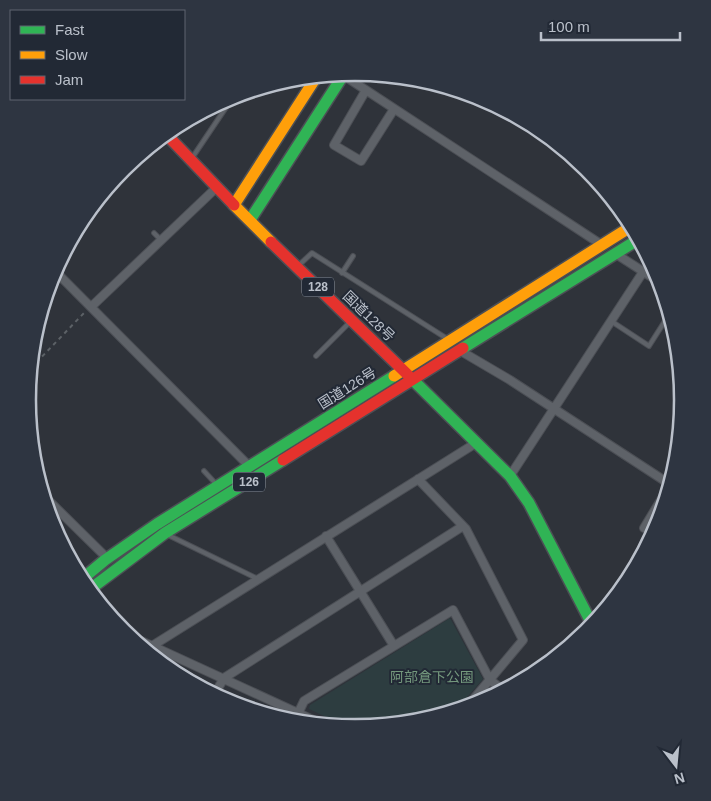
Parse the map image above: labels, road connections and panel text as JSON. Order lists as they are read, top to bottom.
{
  "streets": {
    "main road": [
      "128",
      "国道128号",
      "国道126号",
      "126"
    ]
  },
  "crossings": [
    ["128", "国道128号"],
    ["128", "国道126号"],
    ["国道128号", "国道126号"]
  ],
  "parks": ["阿部倉下公園"],
  "legend": ["Fast", "Slow", "Jam"],
  "scale_bar": "100 m",
  "north": "bottom"
}
